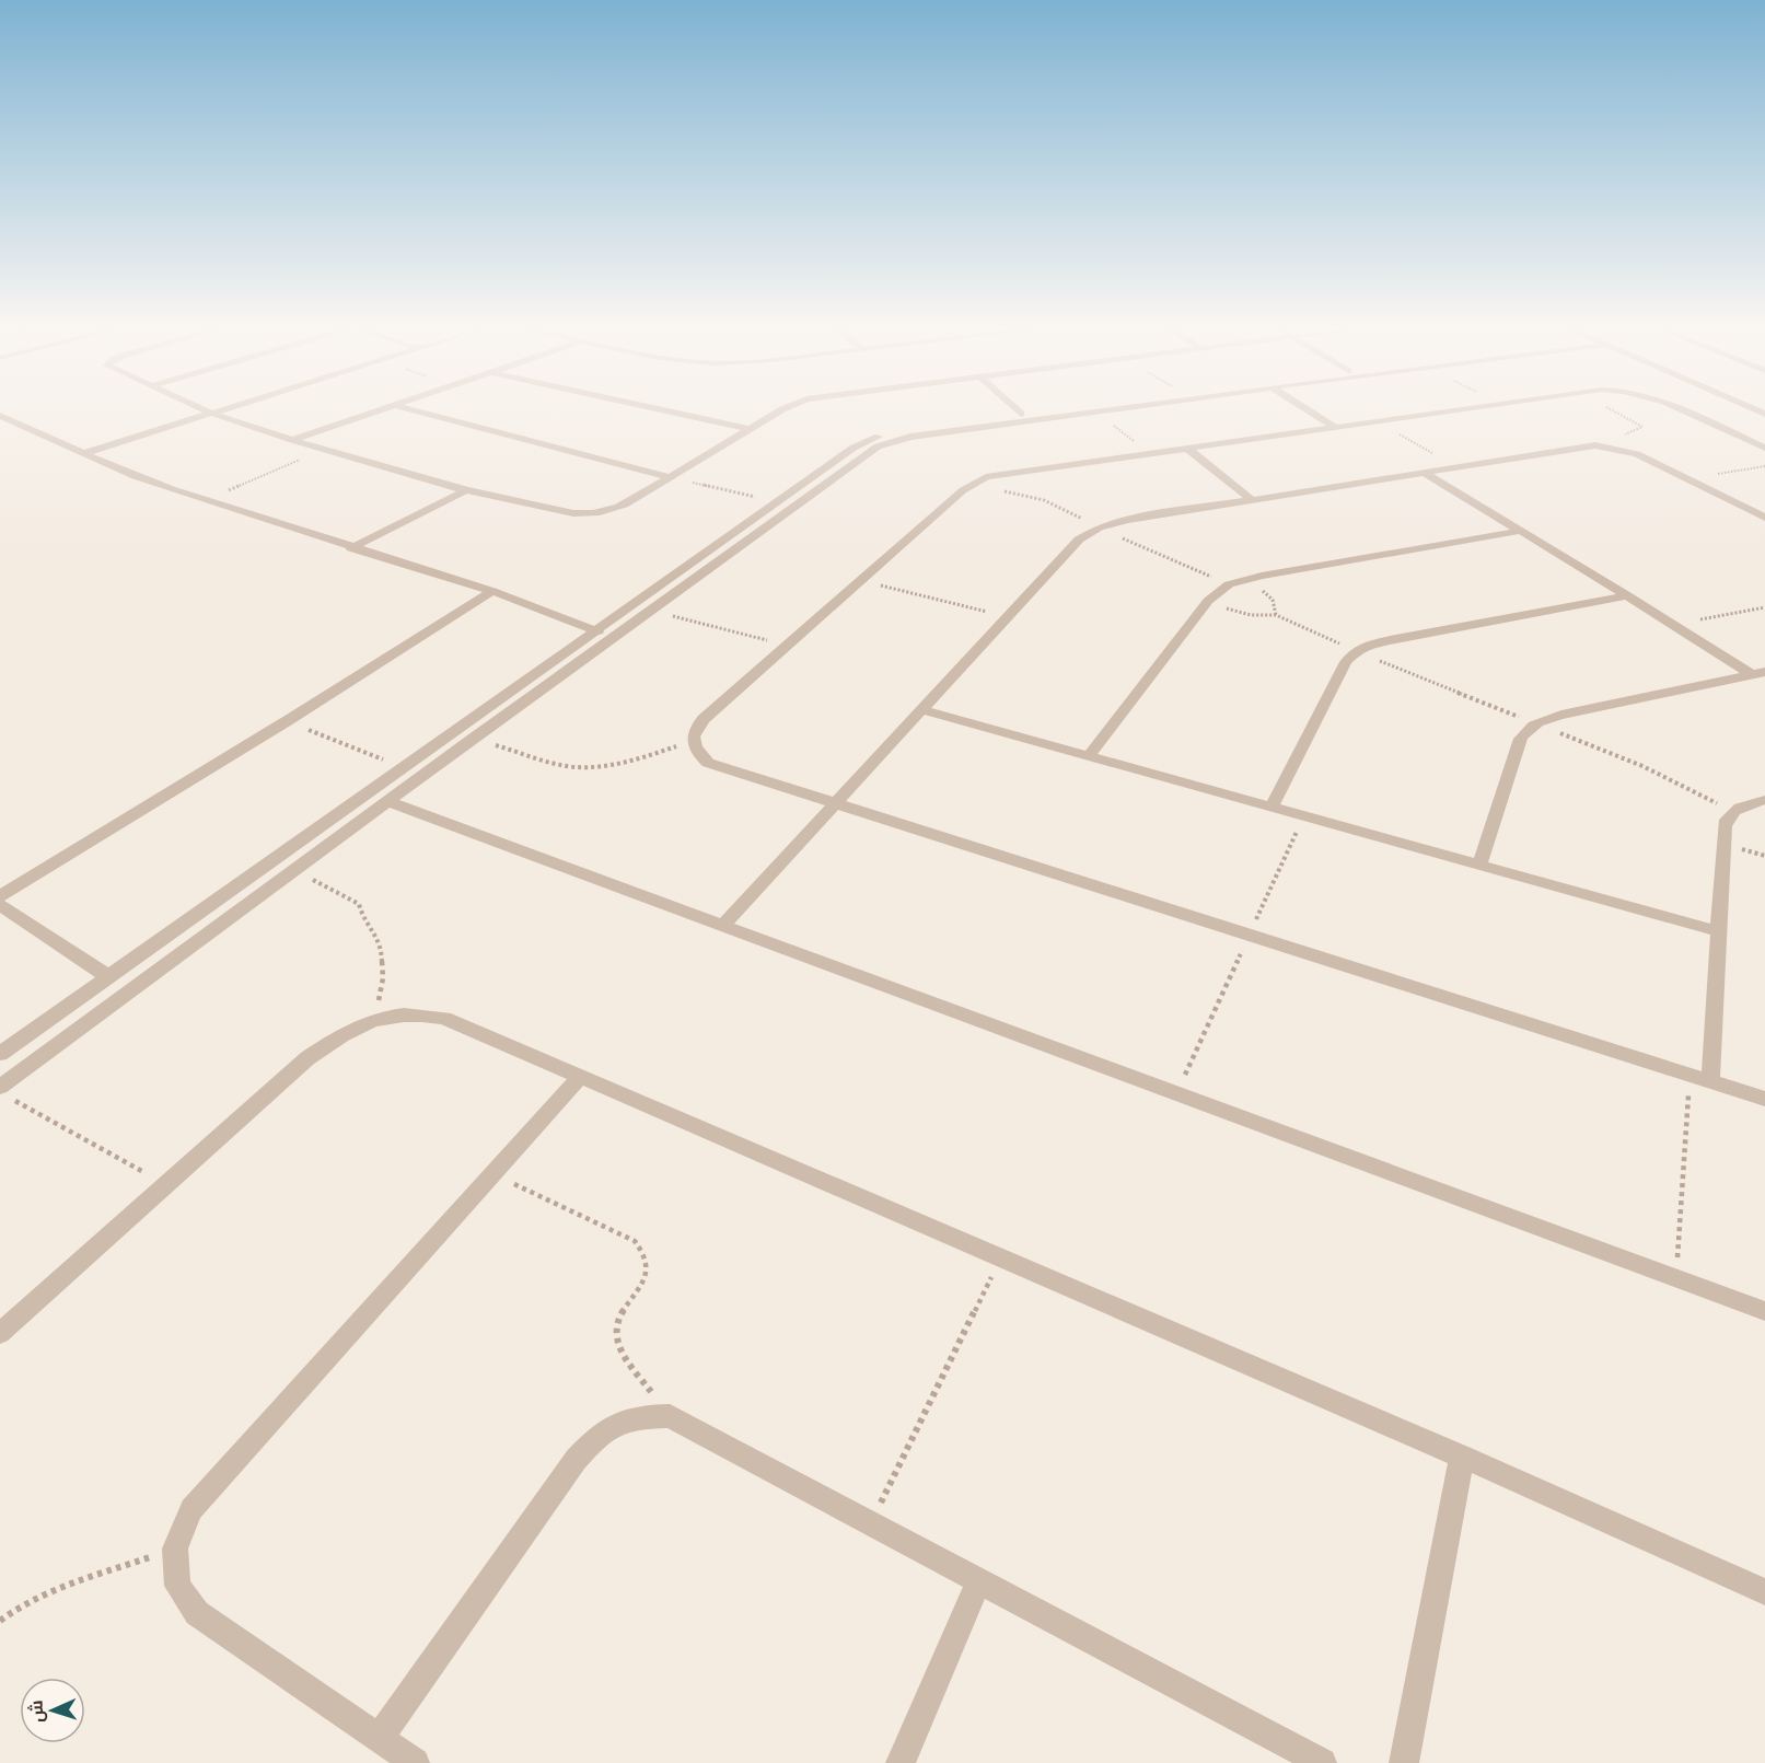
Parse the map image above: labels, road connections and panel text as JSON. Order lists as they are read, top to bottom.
{
  "north": "left"
}
